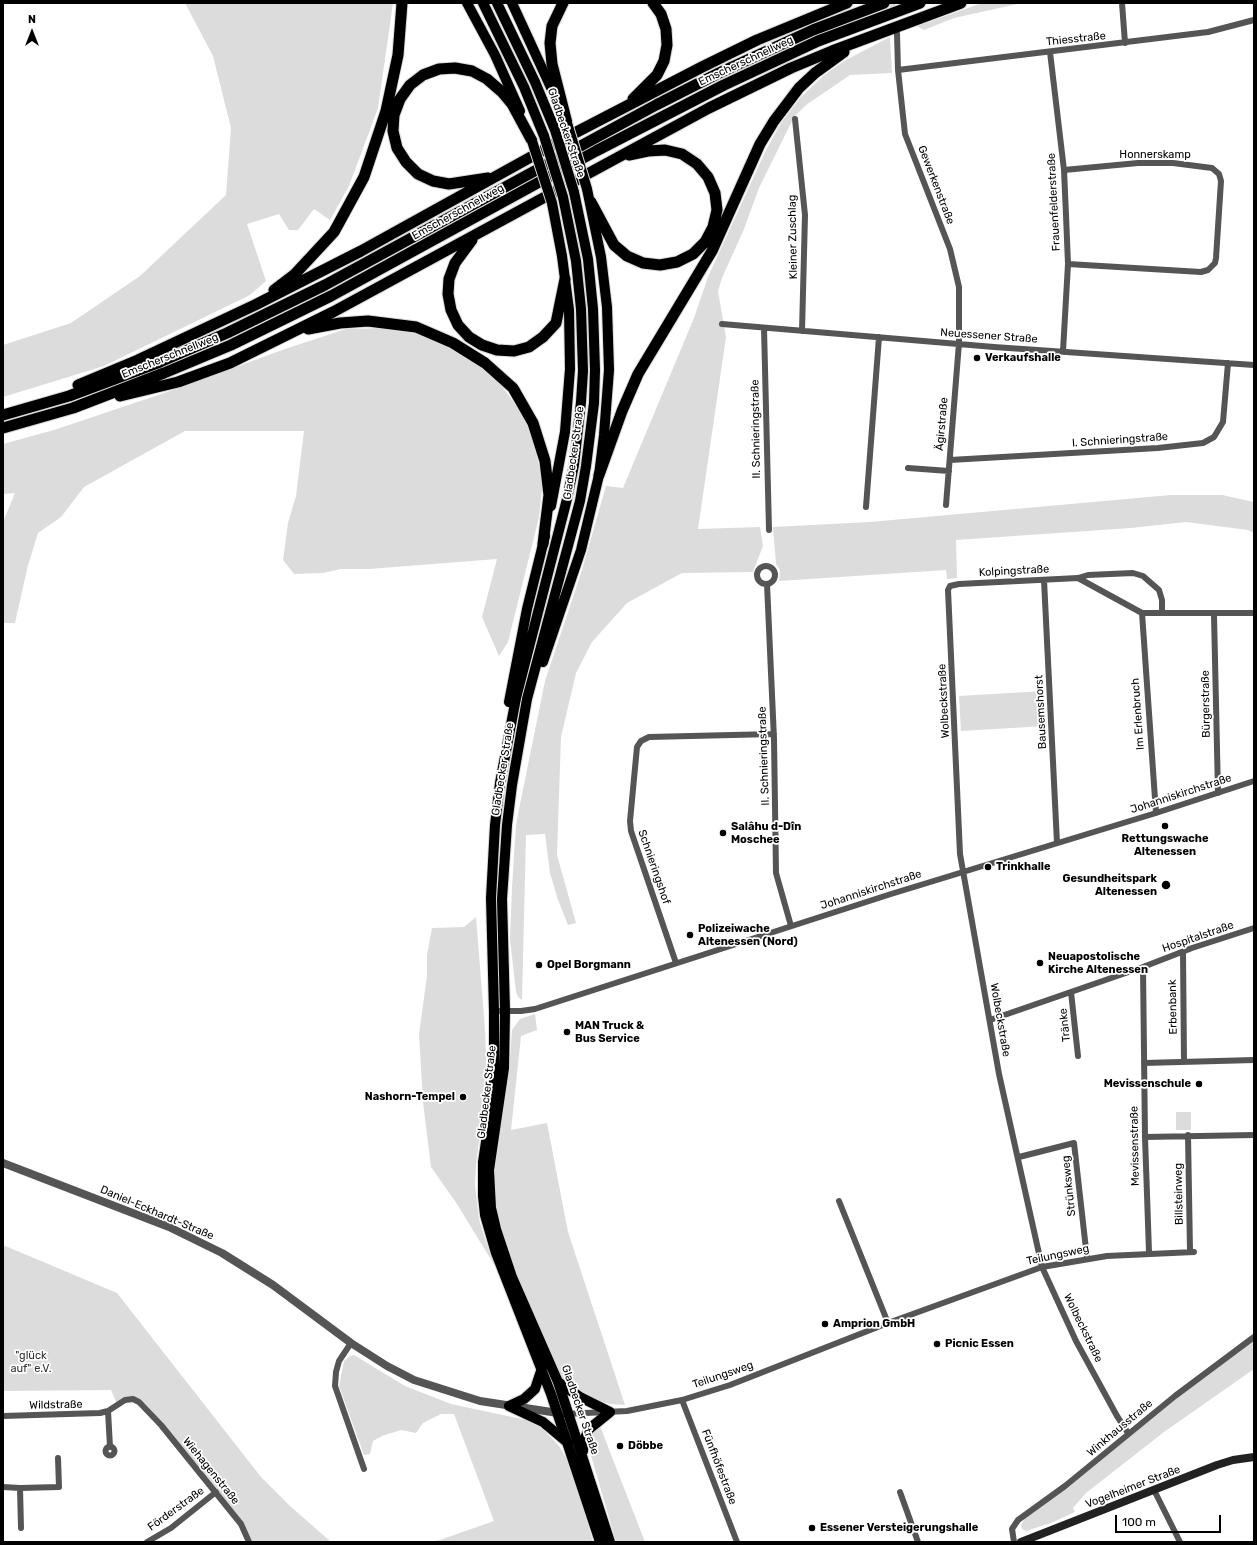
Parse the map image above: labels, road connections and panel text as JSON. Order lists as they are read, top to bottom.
{
  "streets": {
    "highway": ["Emscherschnellweg"],
    "main road": ["Gladbecker Straße", "Vogelheimer Straße"],
    "street": [
      "Thiesstraße",
      "Honnerskamp",
      "Gewerkenstraße",
      "Frauenfelderstraße",
      "Kleiner Zuschlag",
      "Neuessener Straße",
      "Ägirstraße",
      "II. Schnieringstraße",
      "I. Schnieringstraße",
      "Kolpingstraße",
      "Wolbeckstraße",
      "Bürgerstraße",
      "Bausemshorst",
      "Im Erlenbruch",
      "Johanniskirchstraße",
      "Schnieringshof",
      "Hospitalstraße",
      "Erbenbank",
      "Tränke",
      "Mevissenstraße",
      "Strünksweg",
      "Billsteinweg",
      "Daniel-Eckhardt-Straße",
      "Teilungsweg",
      "Wildstraße",
      "Winkhausstraße",
      "Fünfhöfestraße",
      "Wiehagenstraße",
      "Förderstraße"
    ]
  },
  "crossings": [
    ["Thiesstraße", "Gewerkenstraße"],
    ["Thiesstraße", "Frauenfelderstraße"],
    ["Gladbecker Straße", "Johanniskirchstraße"],
    ["Gladbecker Straße", "Daniel-Eckhardt-Straße"],
    ["Gladbecker Straße", "Teilungsweg"],
    ["Honnerskamp", "Frauenfelderstraße"],
    ["Gewerkenstraße", "Neuessener Straße"],
    ["Gewerkenstraße", "Ägirstraße"],
    ["Frauenfelderstraße", "Neuessener Straße"],
    ["Kleiner Zuschlag", "Neuessener Straße"],
    ["Neuessener Straße", "Ägirstraße"],
    ["Neuessener Straße", "II. Schnieringstraße"],
    ["Neuessener Straße", "I. Schnieringstraße"],
    ["Ägirstraße", "I. Schnieringstraße"],
    ["II. Schnieringstraße", "Johanniskirchstraße"],
    ["II. Schnieringstraße", "Schnieringshof"],
    ["Kolpingstraße", "Wolbeckstraße"],
    ["Kolpingstraße", "Bausemshorst"],
    ["Wolbeckstraße", "Johanniskirchstraße"],
    ["Wolbeckstraße", "Hospitalstraße"],
    ["Wolbeckstraße", "Strünksweg"],
    ["Wolbeckstraße", "Teilungsweg"],
    ["Wolbeckstraße", "Winkhausstraße"],
    ["Bürgerstraße", "Johanniskirchstraße"],
    ["Bausemshorst", "Johanniskirchstraße"],
    ["Im Erlenbruch", "Johanniskirchstraße"],
    ["Johanniskirchstraße", "Schnieringshof"],
    ["Hospitalstraße", "Erbenbank"],
    ["Hospitalstraße", "Tränke"],
    ["Hospitalstraße", "Mevissenstraße"],
    ["Mevissenstraße", "Teilungsweg"],
    ["Strünksweg", "Teilungsweg"],
    ["Billsteinweg", "Teilungsweg"],
    ["Daniel-Eckhardt-Straße", "Teilungsweg"],
    ["Teilungsweg", "Fünfhöfestraße"],
    ["Wildstraße", "Wiehagenstraße"],
    ["Wiehagenstraße", "Förderstraße"]
  ],
  "parks": ["\"glück auf\" e.V."],
  "places": [
    "Verkaufshalle",
    "Rettungswache Altenessen",
    "Salâhu d-Dîn Moschee",
    "Trinkhalle",
    "Gesundheitspark Altenessen",
    "Polizeiwache Altenessen (Nord)",
    "Neuapostolische Kirche Altenessen",
    "Opel Borgmann",
    "MAN Truck & Bus Service",
    "Mevissenschule",
    "Nashorn-Tempel",
    "Amprion GmbH",
    "Picnic Essen",
    "Döbbe",
    "Essener Versteigerungshalle"
  ],
  "scale_bar": "100 m",
  "north": "top"
}
